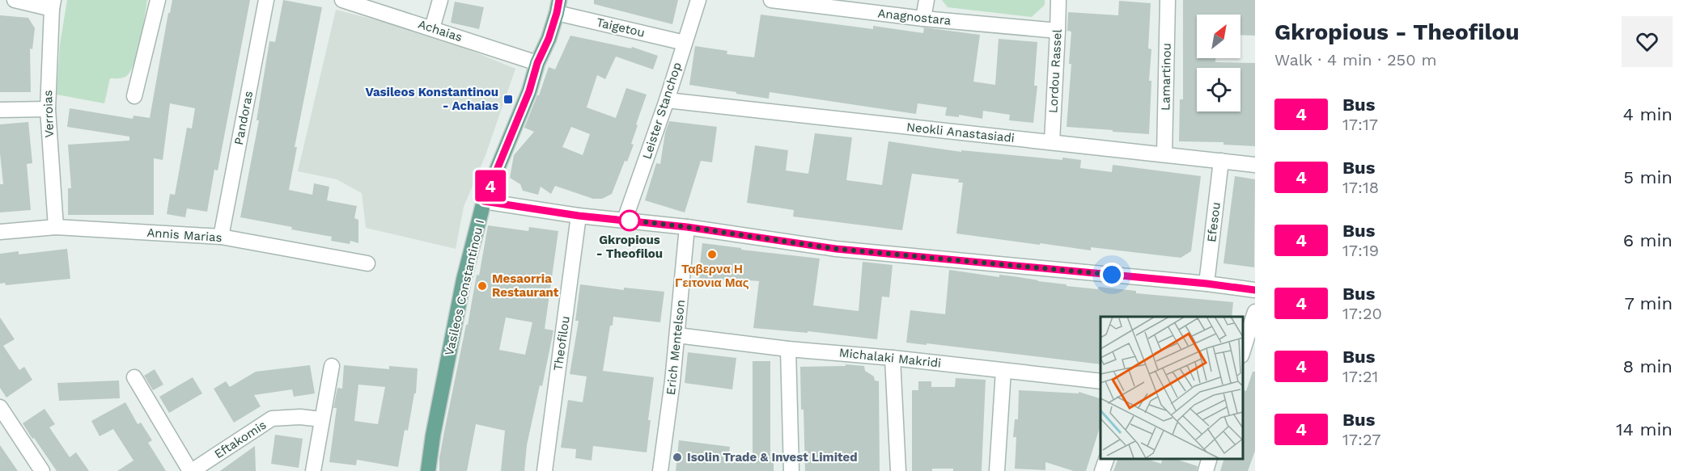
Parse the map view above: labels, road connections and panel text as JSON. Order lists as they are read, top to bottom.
{
  "streets": {
    "main road": ["Vasileos Constantinou I"],
    "street": [
      "Anagnostara",
      "Taigetou",
      "Achaias",
      "Lordou Rassel",
      "Lamartinou",
      "Leister Stanchop",
      "Verroias",
      "Pandoras",
      "Neokli Anastasiadi",
      "Efesou",
      "Annis Marias",
      "Theofilou",
      "Erich Mentelson",
      "Michalaki Makridi",
      "Eftakomis"
    ]
  },
  "crossings": [
    ["Anagnostara", "Lordou Rassel"],
    ["Taigetou", "Leister Stanchop"],
    ["Taigetou", "Vasileos Constantinou I"],
    ["Achaias", "Vasileos Constantinou I"],
    ["Lordou Rassel", "Neokli Anastasiadi"],
    ["Lamartinou", "Neokli Anastasiadi"],
    ["Leister Stanchop", "Neokli Anastasiadi"],
    ["Verroias", "Annis Marias"],
    ["Pandoras", "Annis Marias"],
    ["Neokli Anastasiadi", "Efesou"],
    ["Erich Mentelson", "Michalaki Makridi"]
  ],
  "places": {
    "transit": ["Vasileos Konstantinou - Achaias"],
    "other": [
      "Gkropious - Theofilou",
      "Ταβερνα Η Γειτονια Μας",
      "Mesaorria Restaurant",
      "Isolin Trade & Invest Limited"
    ]
  },
  "lines": ["bus line 4"],
  "north": "top right",
  "page": {
    "on_map": "4",
    "heading": ["Gkropious - Theofilou", "Walk · 4 min · 250 m"],
    "list": [
      {
        "mark": "4",
        "name": "Bus",
        "note": "17:17",
        "value": "4 min"
      },
      {
        "mark": "4",
        "name": "Bus",
        "note": "17:18",
        "value": "5 min"
      },
      {
        "mark": "4",
        "name": "Bus",
        "note": "17:19",
        "value": "6 min"
      },
      {
        "mark": "4",
        "name": "Bus",
        "note": "17:20",
        "value": "7 min"
      },
      {
        "mark": "4",
        "name": "Bus",
        "note": "17:21",
        "value": "8 min"
      },
      {
        "mark": "4",
        "name": "Bus",
        "note": "17:27",
        "value": "14 min"
      }
    ]
  }
}
